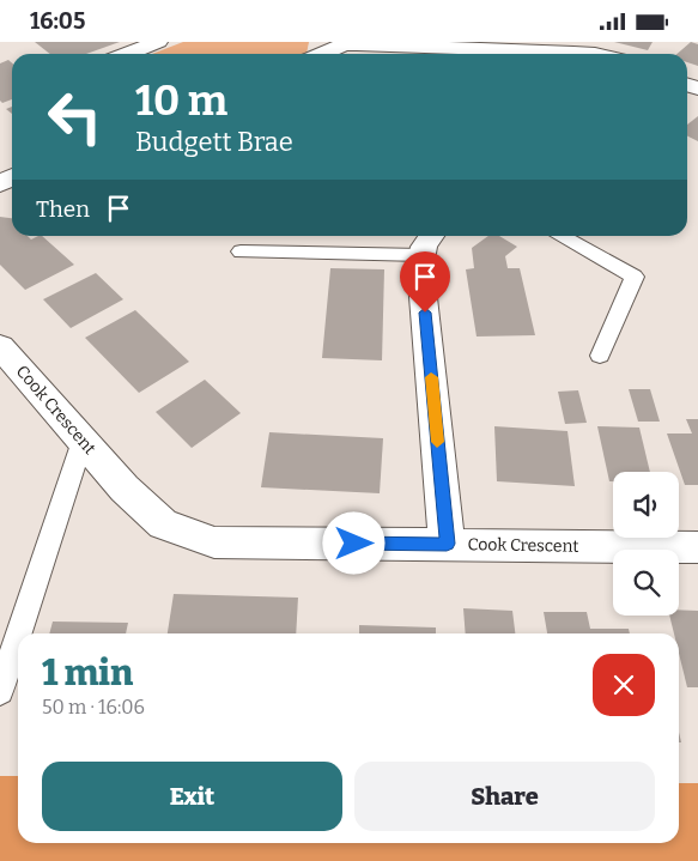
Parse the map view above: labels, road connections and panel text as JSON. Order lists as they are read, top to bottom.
{
  "streets": {
    "street": ["Cook Crescent"]
  },
  "page": {
    "status": "16:05",
    "turn": ["10 m", "Budgett Brae"],
    "then": "Then",
    "heading": ["1 min", "50 m · 16:06"],
    "buttons": ["Exit", "Share"]
  }
}
